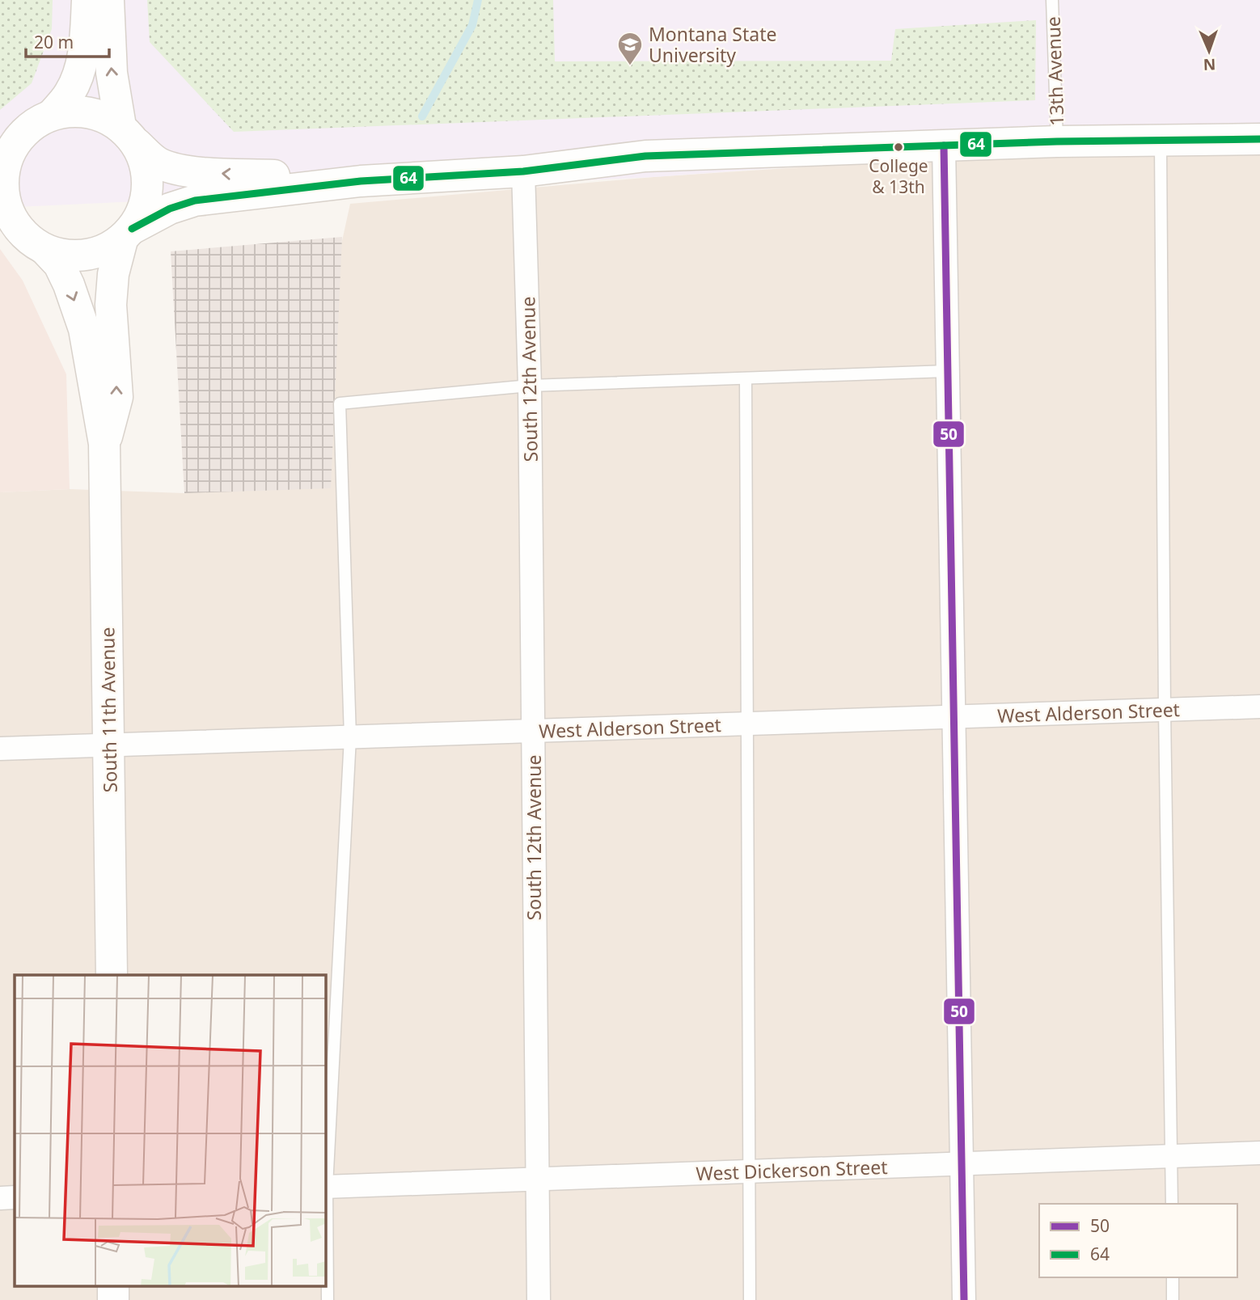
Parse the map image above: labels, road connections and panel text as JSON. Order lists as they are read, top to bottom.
{
  "streets": {
    "main road": ["South 11th Avenue"],
    "street": ["South 12th Avenue", "West Alderson Street", "West Dickerson Street"],
    "lane": ["13th Avenue"]
  },
  "crossings": [
    ["South 12th Avenue", "West Alderson Street"],
    ["South 12th Avenue", "West Dickerson Street"],
    ["South 11th Avenue", "West Alderson Street"]
  ],
  "places": {
    "school or university": ["Montana State University"],
    "other": ["College & 13th"]
  },
  "lines": ["transit line 64", "transit line 50"],
  "legend": ["50", "64"],
  "scale_bar": "20 m",
  "north": "bottom"
}
